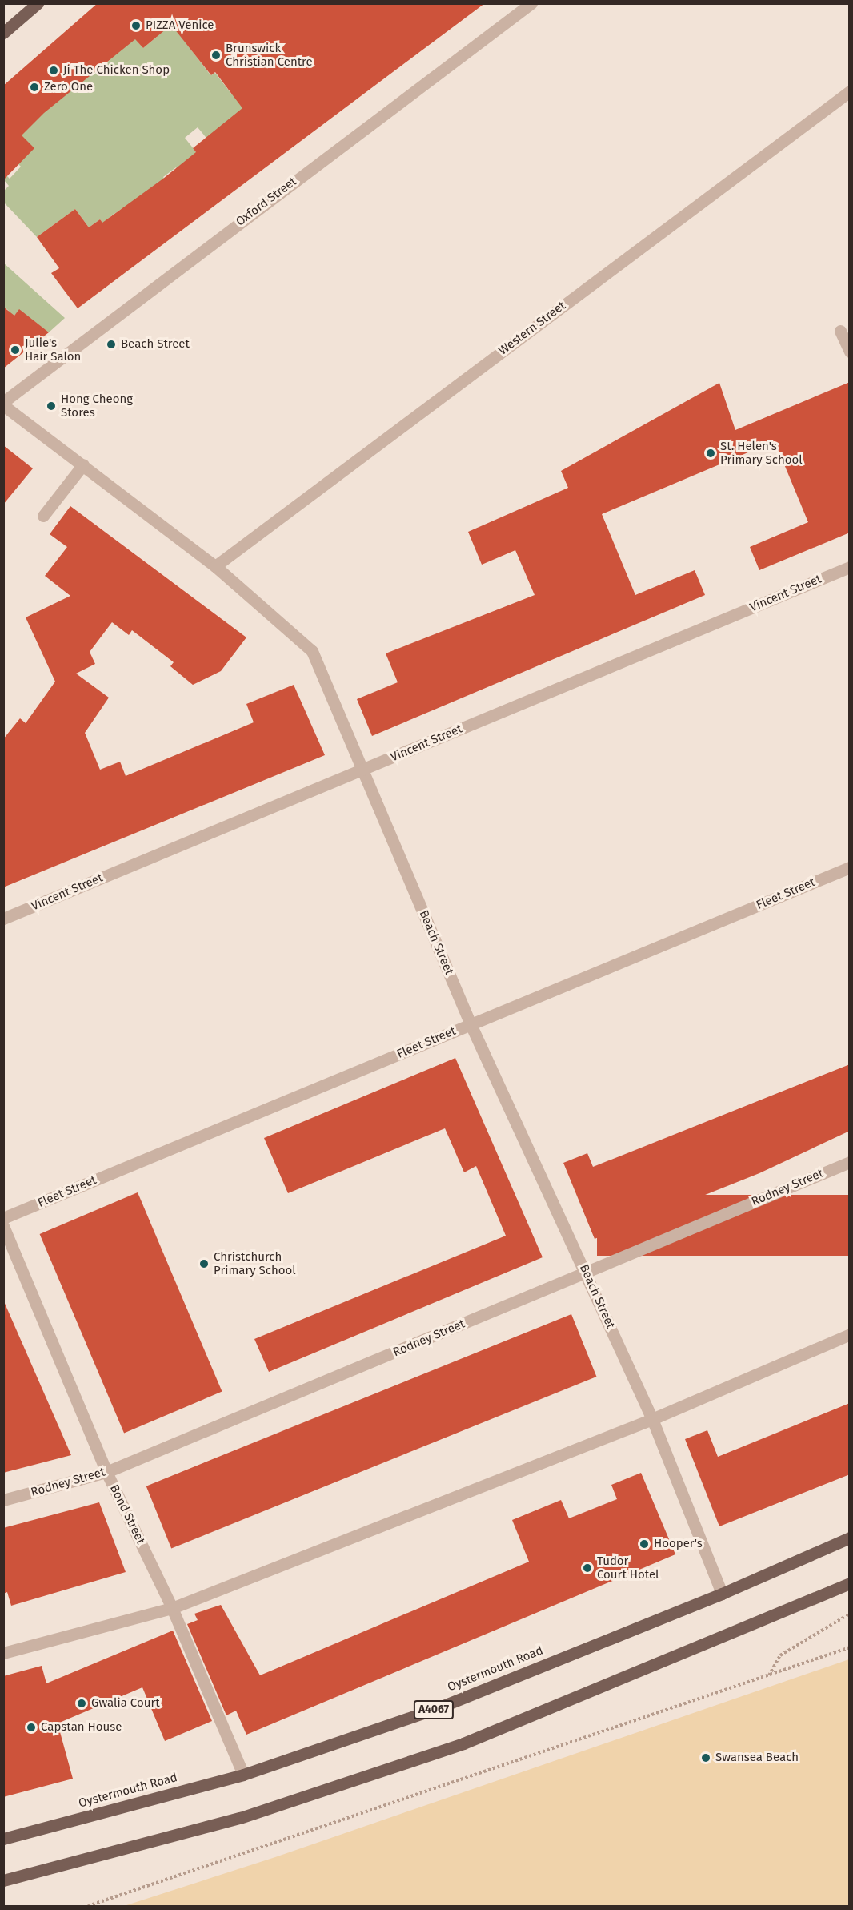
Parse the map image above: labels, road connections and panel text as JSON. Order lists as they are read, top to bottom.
{
  "streets": {
    "main road": ["Oystermouth Road", "A4067"],
    "street": [
      "Oxford Street",
      "Western Street",
      "Vincent Street",
      "Fleet Street",
      "Beach Street",
      "Rodney Street",
      "Bond Street"
    ]
  },
  "crossings": [
    ["Oxford Street", "Beach Street"],
    ["Western Street", "Beach Street"],
    ["Vincent Street", "Beach Street"],
    ["Fleet Street", "Beach Street"],
    ["Beach Street", "Rodney Street"],
    ["Beach Street", "Oystermouth Road"],
    ["Rodney Street", "Bond Street"],
    ["Bond Street", "Oystermouth Road"]
  ],
  "places": [
    "PIZZA Venice",
    "Brunswick Christian Centre",
    "Ji The Chicken Shop",
    "Zero One",
    "Beach Street",
    "Julie's Hair Salon",
    "Hong Cheong Stores",
    "St. Helen's Primary School",
    "Christchurch Primary School",
    "Hooper's",
    "Tudor Court Hotel",
    "Gwalia Court",
    "Capstan House",
    "Swansea Beach"
  ]
}
